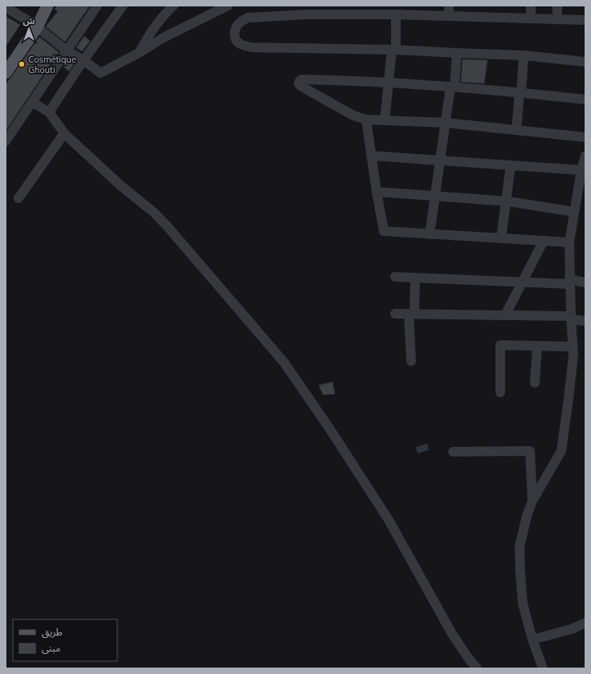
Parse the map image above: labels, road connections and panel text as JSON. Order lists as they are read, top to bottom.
{
  "places": ["Cosmétique Ghouti"],
  "legend": ["طريق", "مبنى"],
  "north": "top"
}
